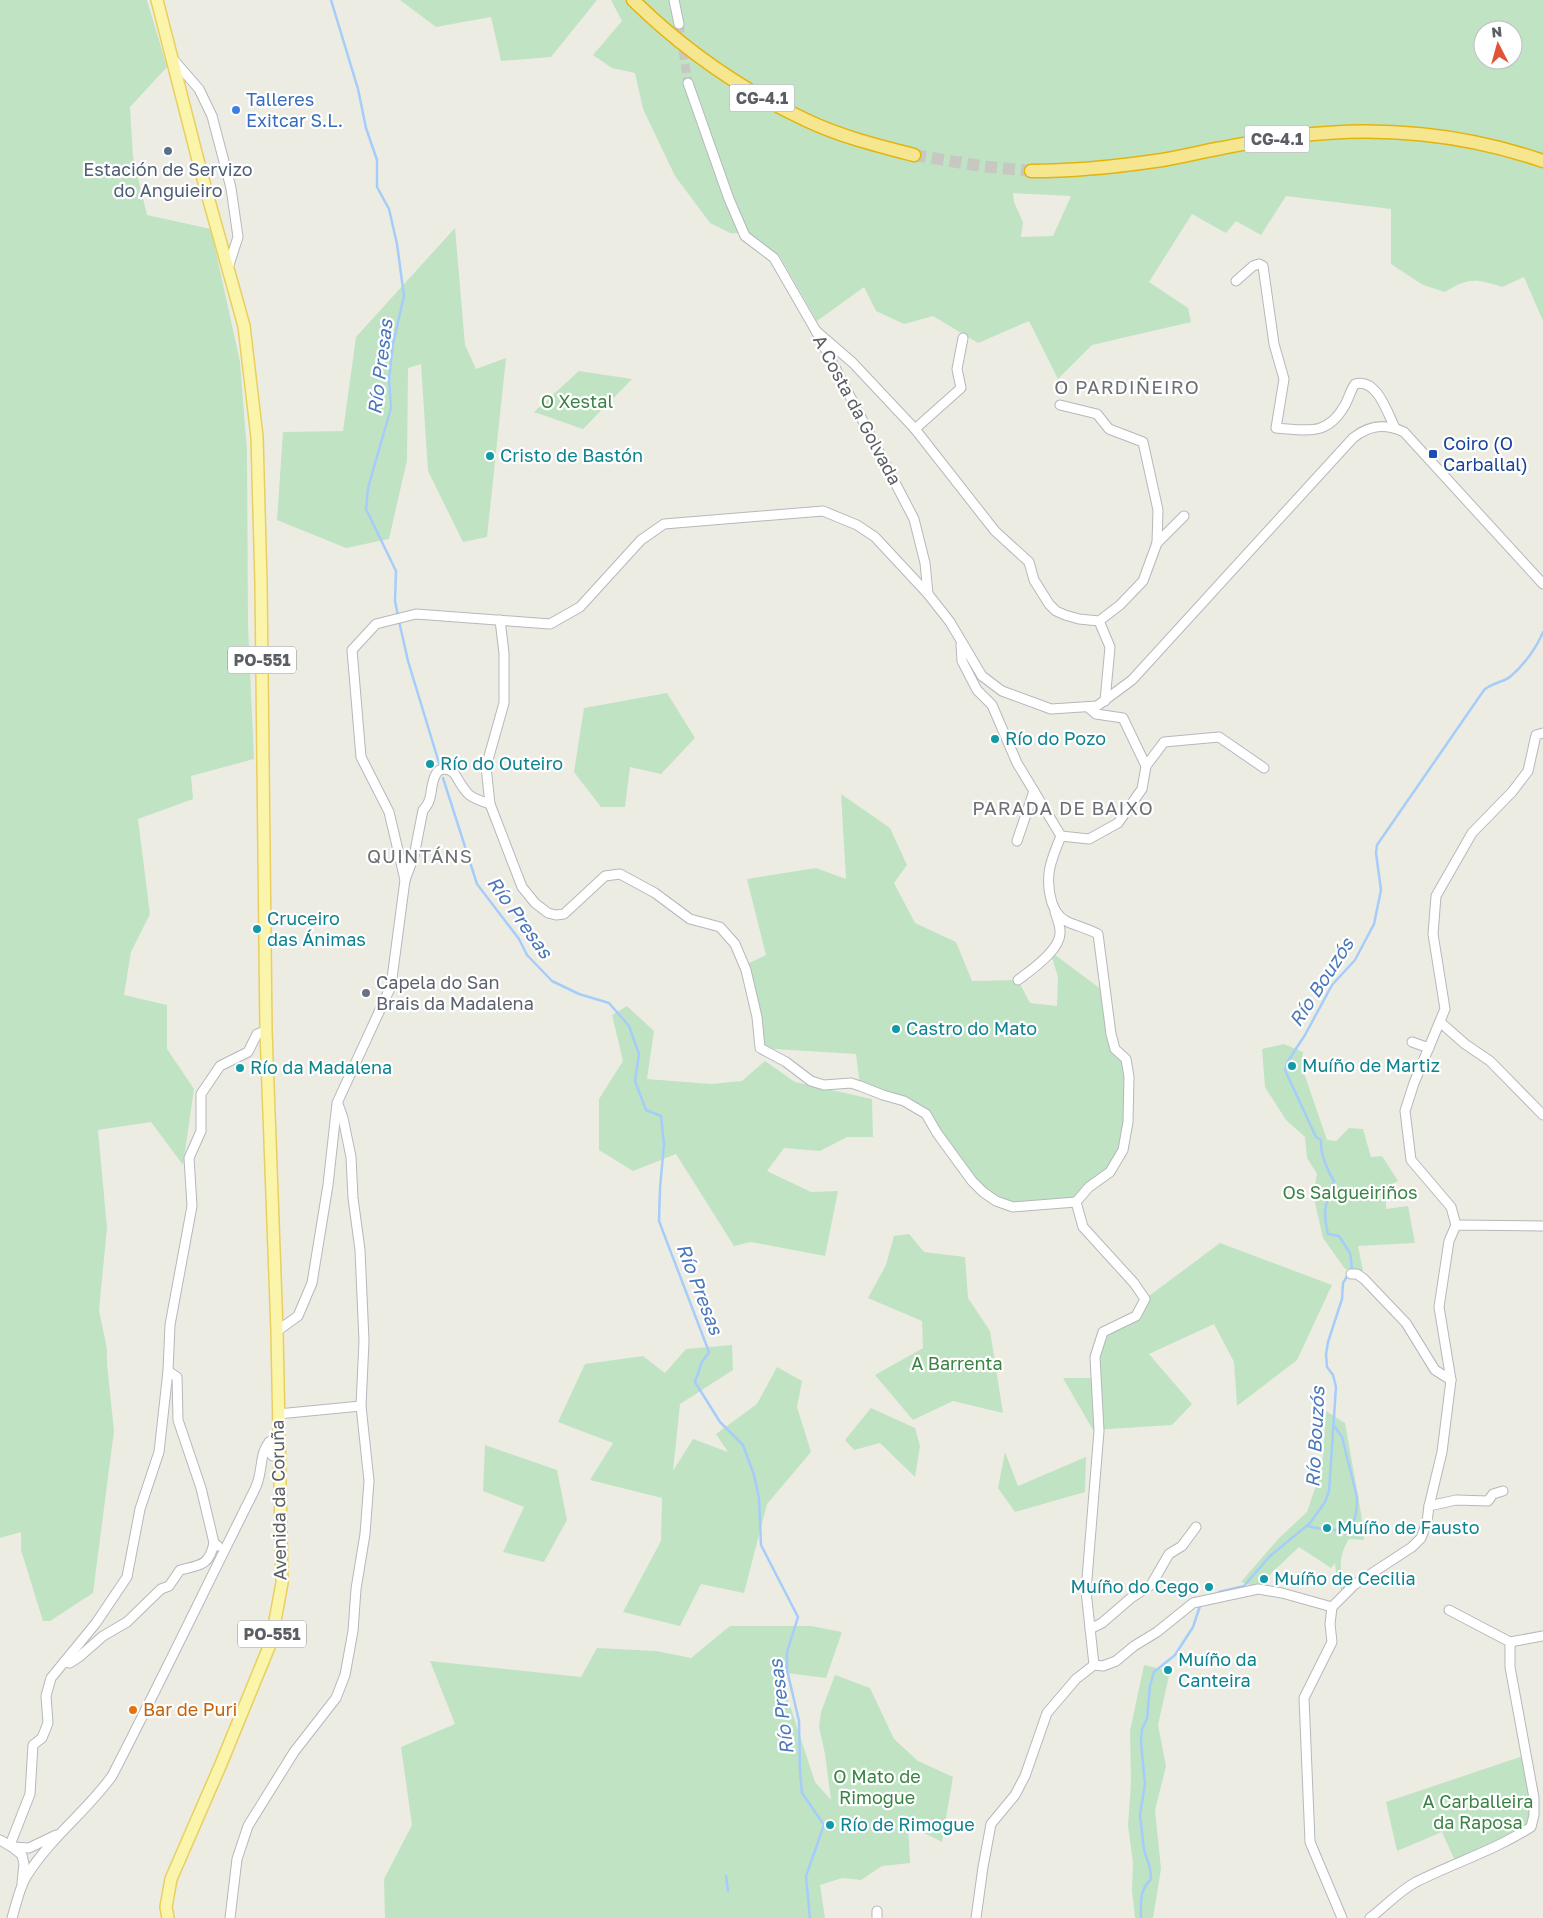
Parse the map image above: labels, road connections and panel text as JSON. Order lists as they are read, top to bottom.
{
  "streets": {
    "highway": ["CG-4.1"],
    "main road": ["PO-551", "Avenida da Coruña"],
    "street": ["A Costa da Golvada"]
  },
  "crossings": [
    ["PO-551", "Avenida da Coruña"]
  ],
  "districts": ["O PARDIÑEIRO", "PARADA DE BAIXO", "QUINTÁNS"],
  "water": ["Río Presas", "Río Bouzós"],
  "parks": [
    "O Xestal",
    "Os Salgueiriños",
    "A Barrenta",
    "O Mato de Rimogue",
    "A Carballeira da Raposa"
  ],
  "places": {
    "other": [
      "Talleres Exitcar S.L.",
      "Estación de Servizo do Anguieiro",
      "Cristo de Bastón",
      "Río do Pozo",
      "Río do Outeiro",
      "Cruceiro das Ánimas",
      "Capela do San Brais da Madalena",
      "Castro do Mato",
      "Muíño de Martiz",
      "Río da Madalena",
      "Muíño de Fausto",
      "Muíño de Cecilia",
      "Muíño do Cego",
      "Muíño da Canteira",
      "Bar de Puri",
      "Río de Rimogue"
    ],
    "transit": ["Coiro (O Carballal)"]
  },
  "north": "top"
}
